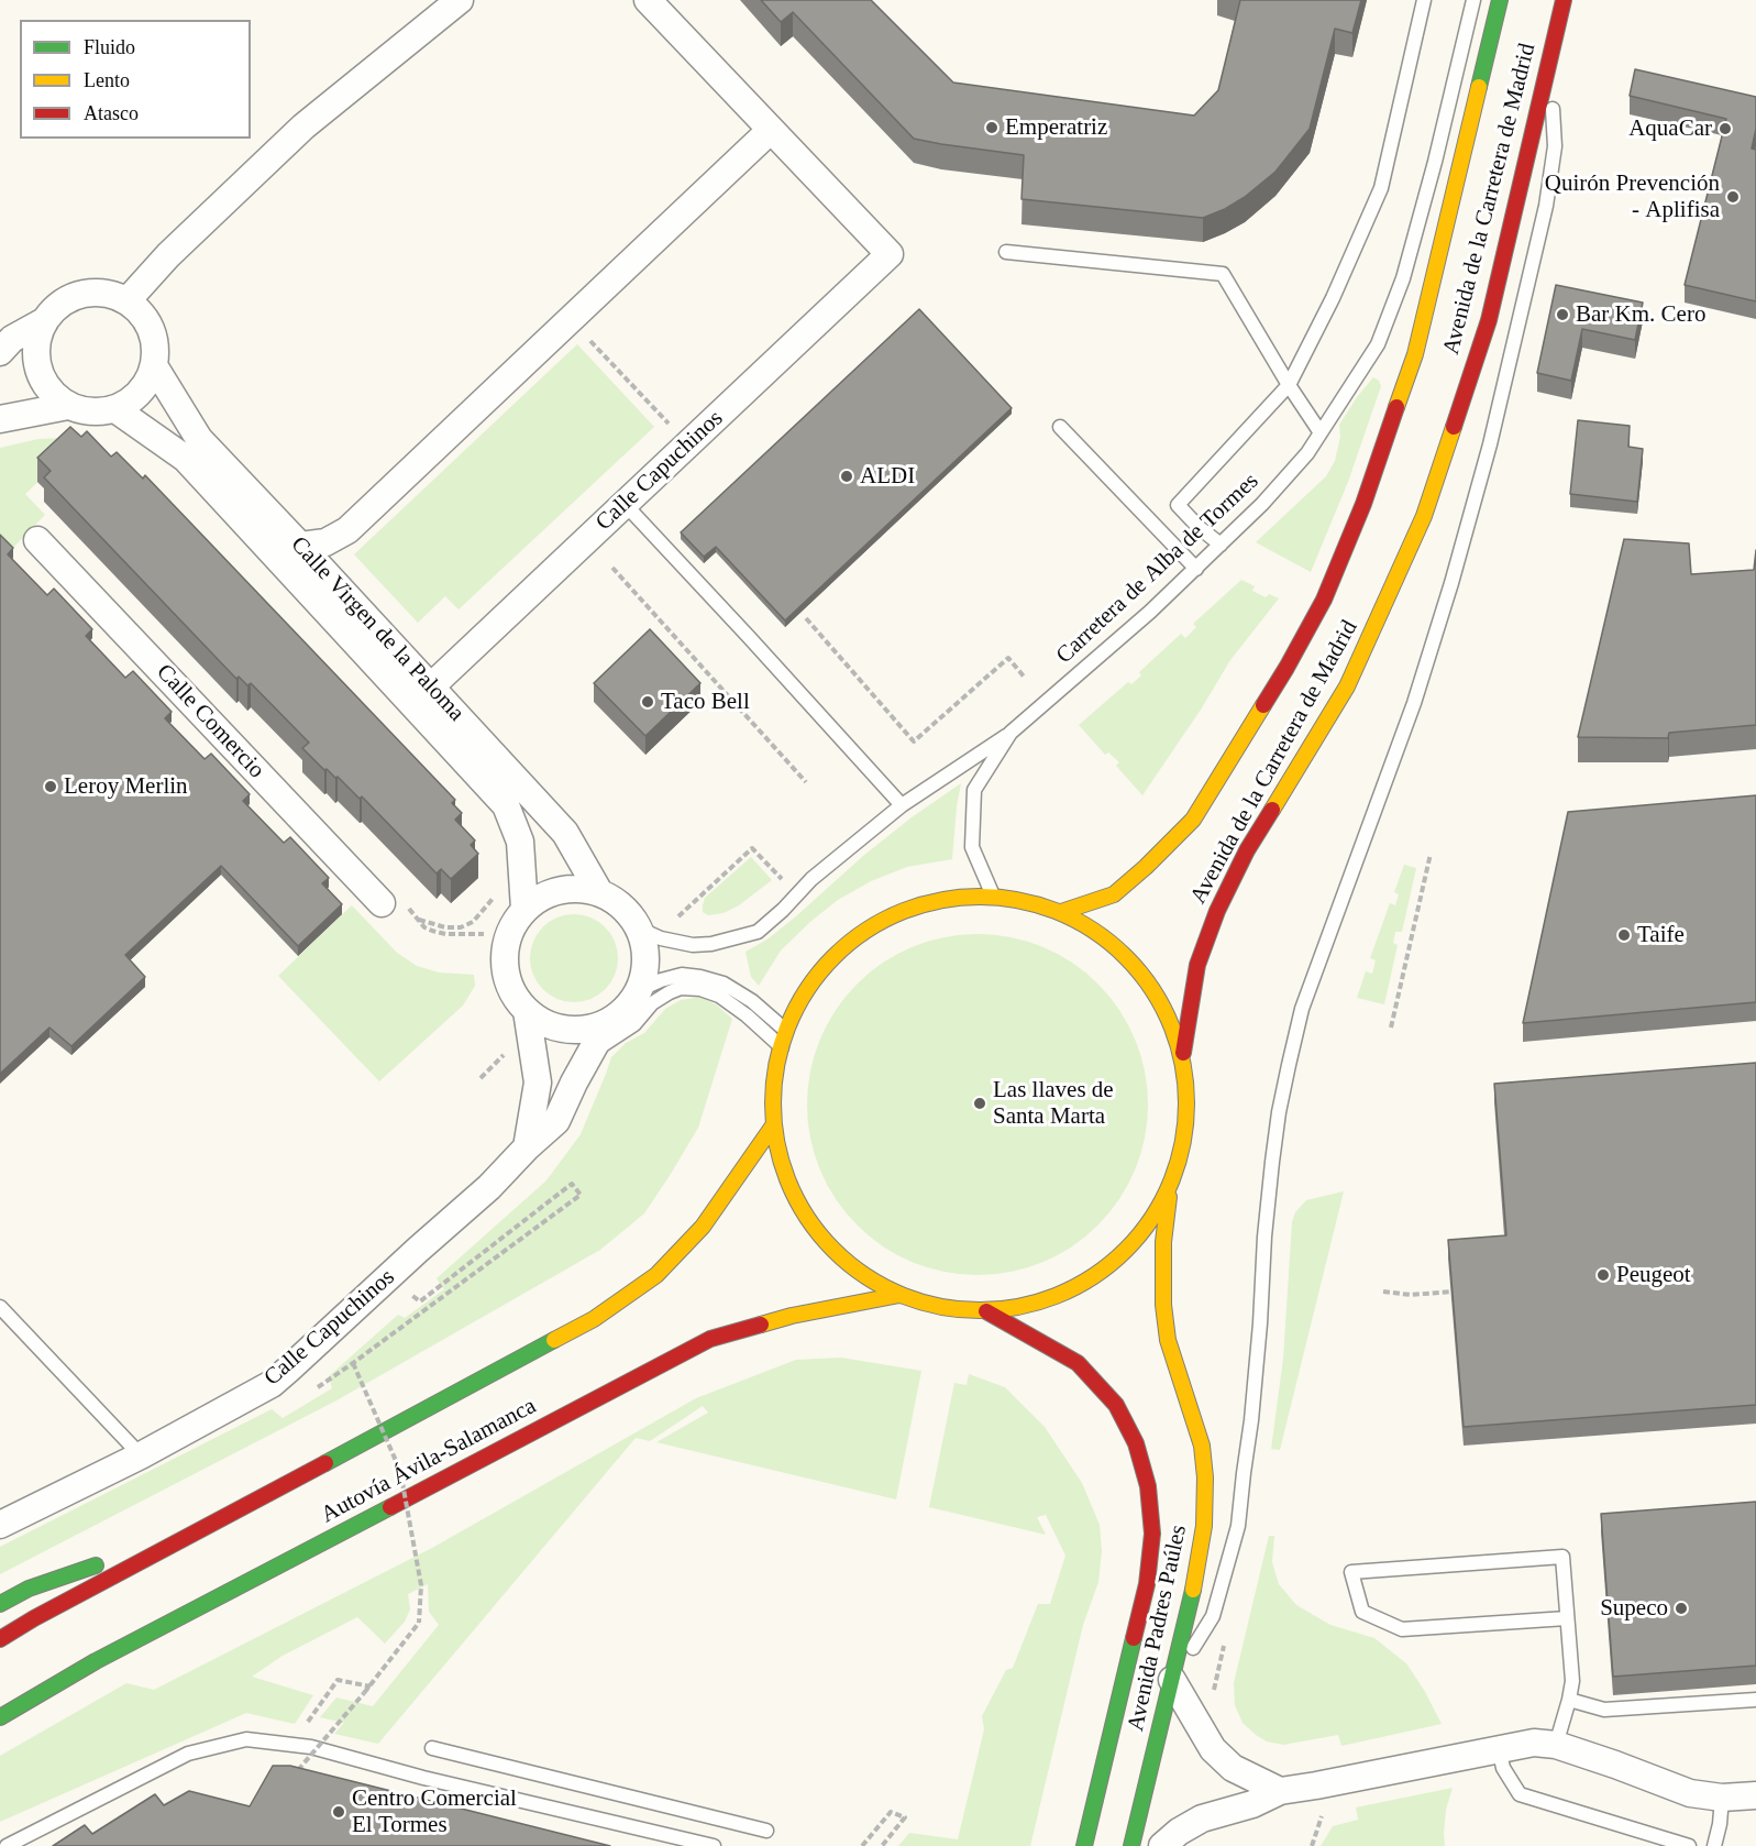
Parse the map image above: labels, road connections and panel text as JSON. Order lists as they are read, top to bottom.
{
  "streets": {
    "highway": ["Avenida de la Carretera de Madrid", "Autovía Ávila-Salamanca", "Avenida Padres Paúles"],
    "street": ["Calle Capuchinos", "Calle Virgen de la Paloma", "Calle Comercio"],
    "lane": ["Carretera de Alba de Tormes"]
  },
  "crossings": [
    ["Calle Capuchinos", "Calle Virgen de la Paloma"]
  ],
  "places": [
    "Emperatriz",
    "AquaCar",
    "Quirón Prevención - Aplifisa",
    "Bar Km. Cero",
    "ALDI",
    "Taco Bell",
    "Leroy Merlin",
    "Taife",
    "Las llaves de Santa Marta",
    "Peugeot",
    "Supeco",
    "Centro Comercial El Tormes"
  ],
  "legend": ["Fluido", "Lento", "Atasco"]
}
